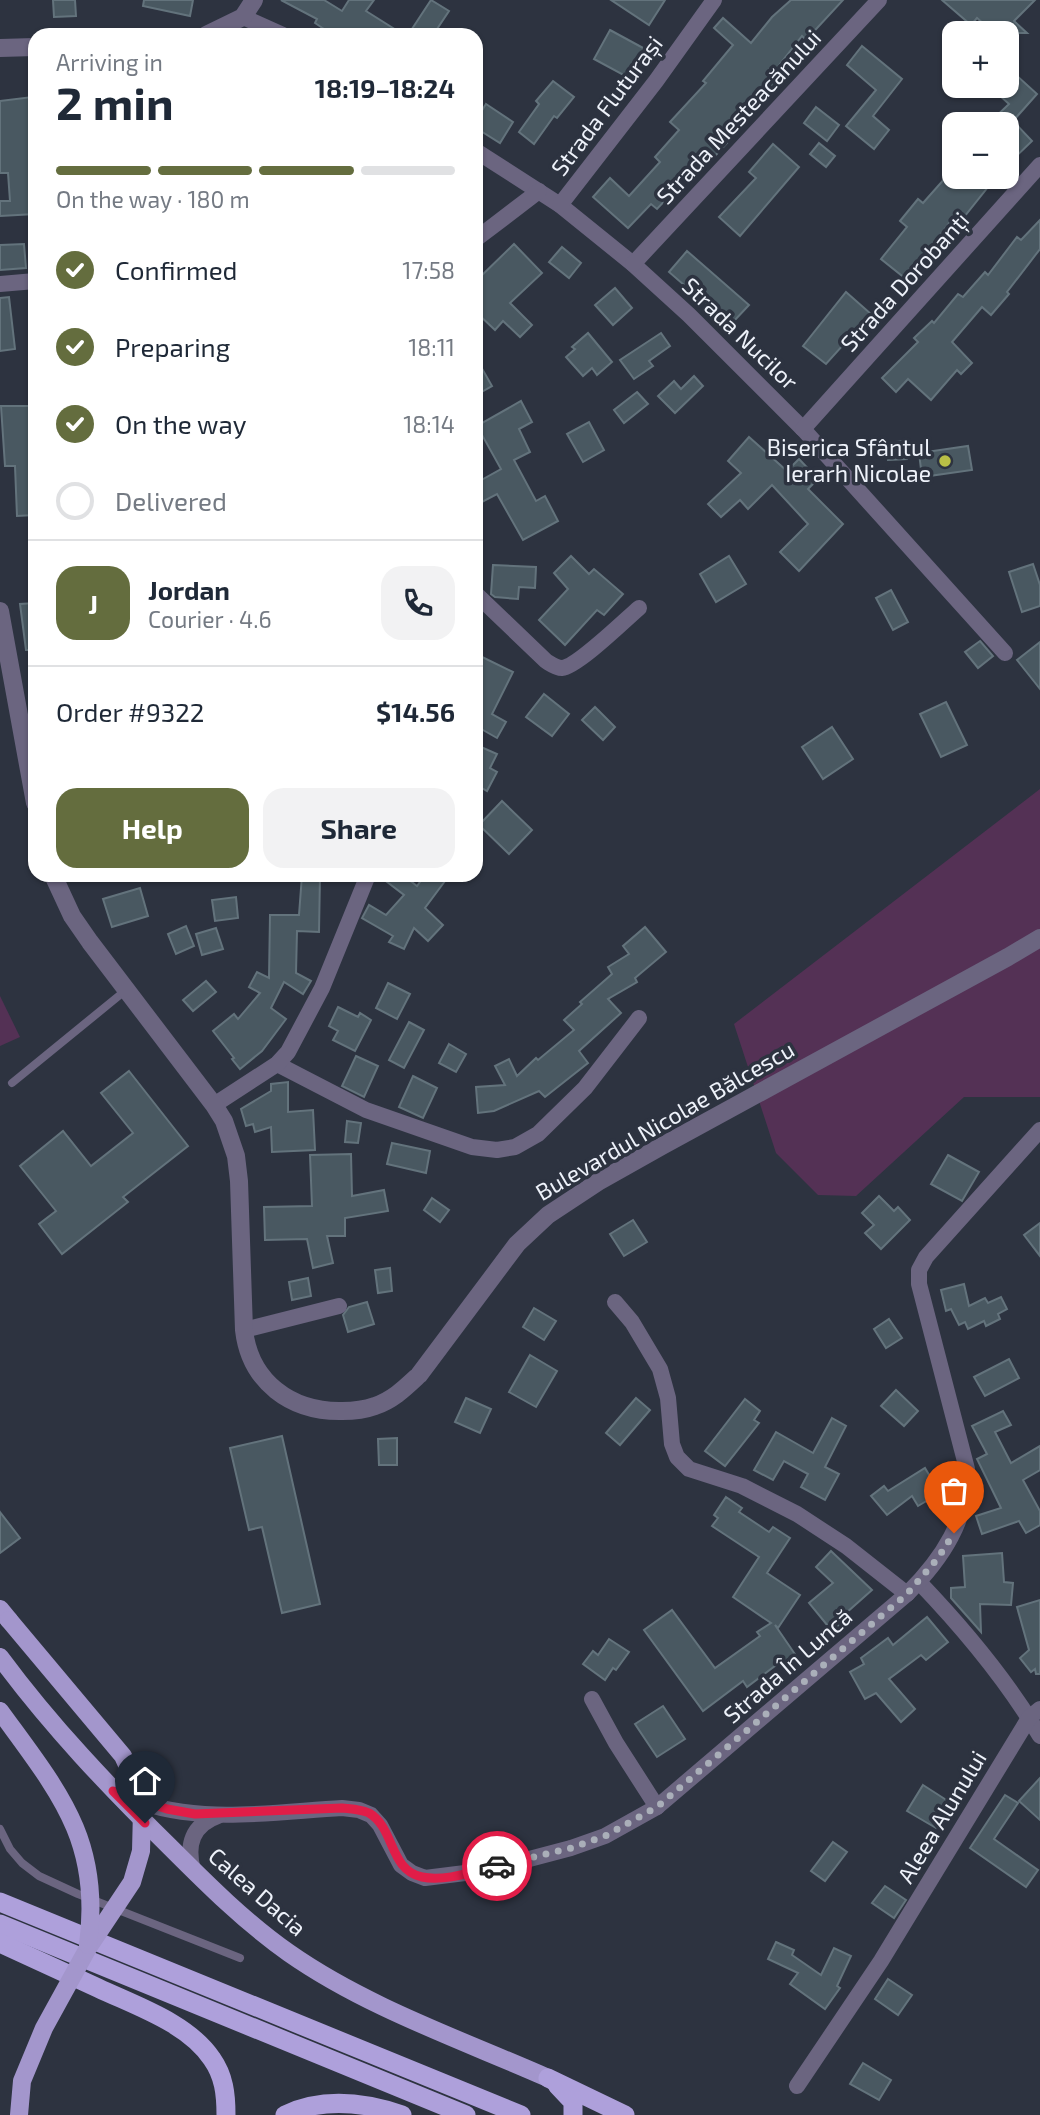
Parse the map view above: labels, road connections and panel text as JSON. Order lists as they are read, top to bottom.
{
  "streets": {
    "main road": ["Calea Dacia"],
    "street": [
      "Strada Fluturași",
      "Strada Mesteacănului",
      "Strada Dorobanți",
      "Strada Nucilor",
      "Bulevardul Nicolae Bălcescu",
      "Strada În Luncă",
      "Aleea Alunului"
    ]
  },
  "crossings": [
    ["Strada Fluturași", "Strada Nucilor"],
    ["Strada Mesteacănului", "Strada Nucilor"],
    ["Strada Dorobanți", "Strada Nucilor"],
    ["Strada În Luncă", "Calea Dacia"]
  ],
  "places": ["Biserica Sfântul Ierarh Nicolae"],
  "page": {
    "map_buttons": ["+", "−"],
    "heading": ["2 min", "Arriving in", "18:19–18:24"],
    "panel": [
      "Jordan",
      "Courier · 4.6",
      "Order #9322",
      "$14.56"
    ],
    "bar": "On the way · 180 m",
    "list": [
      ["Confirmed", "17:58"],
      ["Preparing", "18:11"],
      ["On the way", "18:14"],
      "Delivered"
    ],
    "round": "J",
    "buttons": ["Help", "Share"]
  }
}
